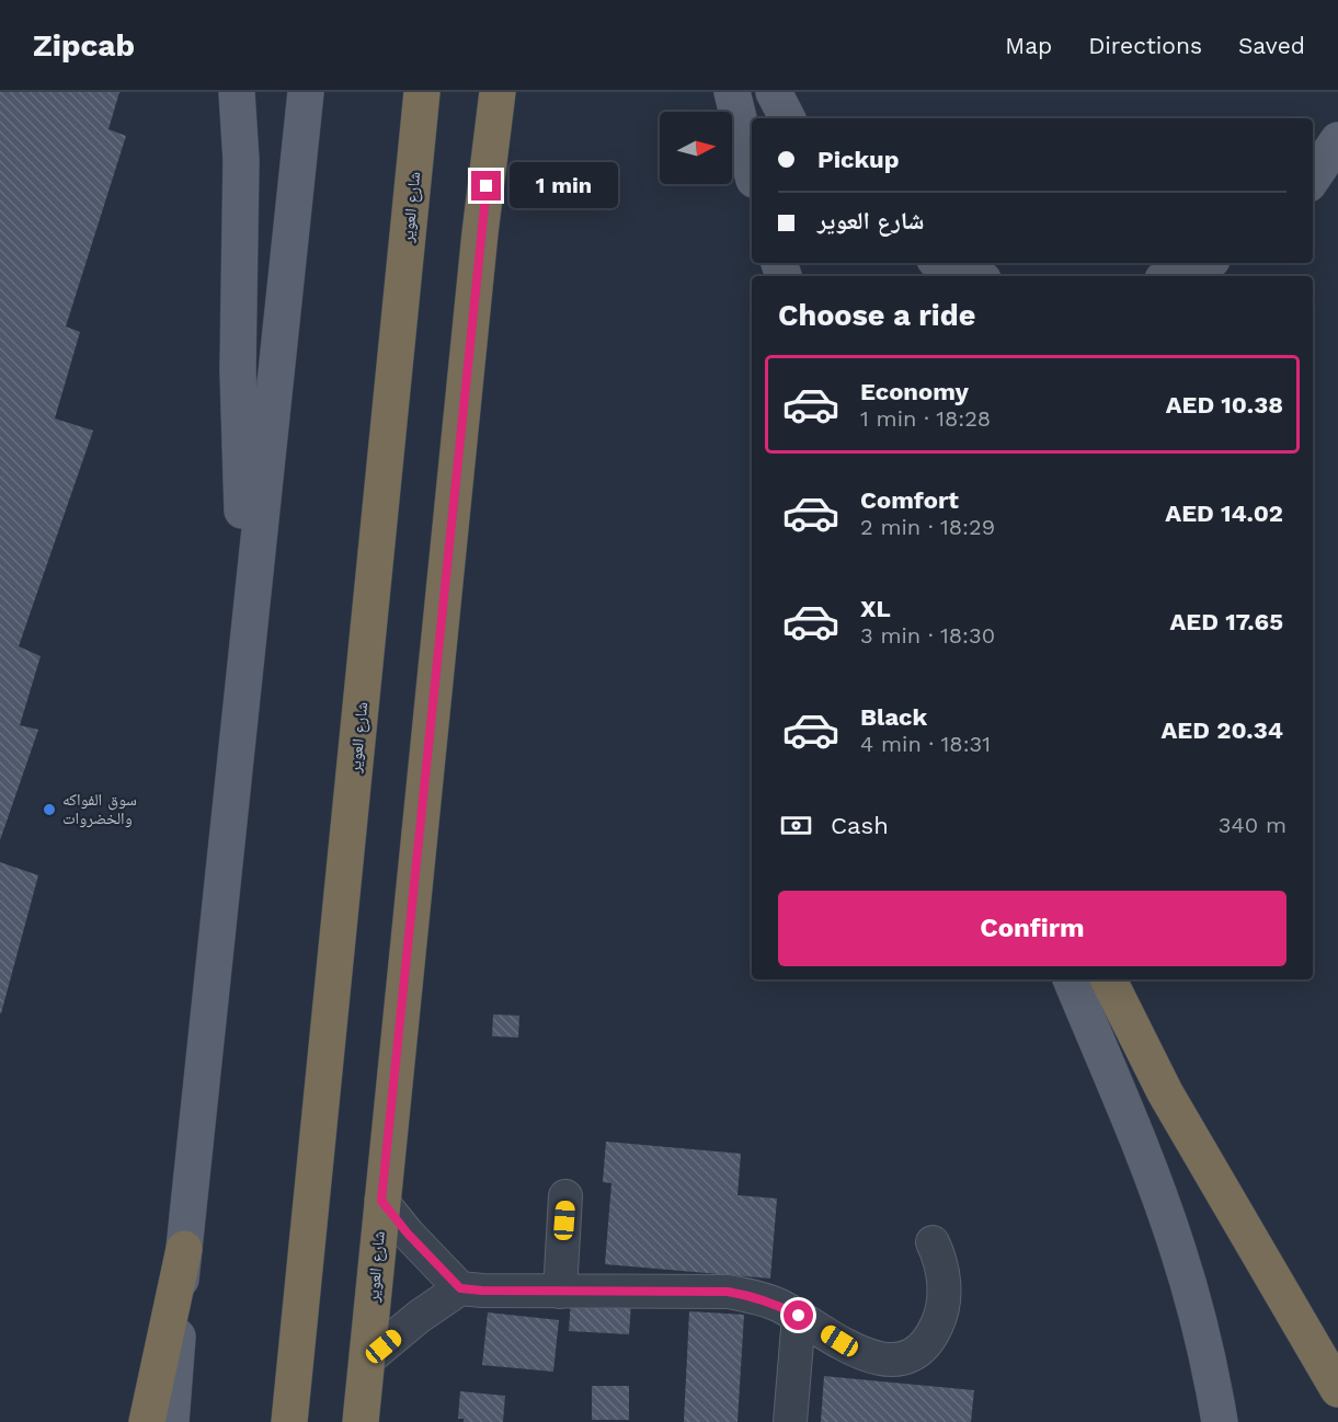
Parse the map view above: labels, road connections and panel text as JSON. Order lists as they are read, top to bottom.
{
  "streets": {
    "highway": ["شارع العوير"]
  },
  "places": ["سوق الفواكه والخضروات"],
  "north": "right",
  "page": {
    "header": "Zipcab",
    "nav": ["Map", "Directions", "Saved"],
    "banner": ["Pickup", "شارع العوير"],
    "bubble": "1 min",
    "heading": "Choose a ride",
    "list": [
      {
        "name": "Economy",
        "note": "1 min · 18:28",
        "value": "AED 10.38"
      },
      {
        "name": "Comfort",
        "note": "2 min · 18:29",
        "value": "AED 14.02"
      },
      {
        "name": "XL",
        "note": "3 min · 18:30",
        "value": "AED 17.65"
      },
      {
        "name": "Black",
        "note": "4 min · 18:31",
        "value": "AED 20.34"
      }
    ],
    "pay": ["Cash", "340 m"],
    "buttons": "Confirm"
  }
}
